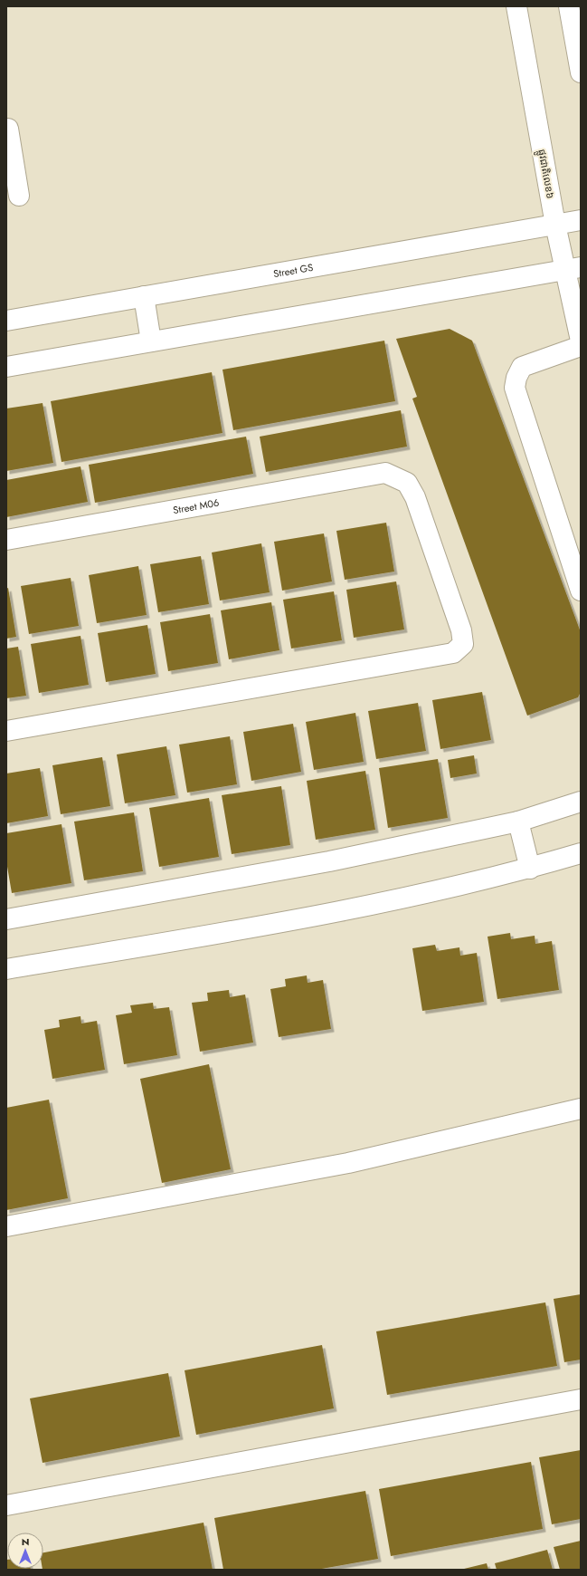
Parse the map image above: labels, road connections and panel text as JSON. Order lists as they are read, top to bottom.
{
  "streets": {
    "main road": ["ផ្លូវជាតិលេខ៦", "Street GS", "Street M06"]
  },
  "crossings": [
    ["ផ្លូវជាតិលេខ៦", "Street GS"]
  ],
  "north": "top"
}
